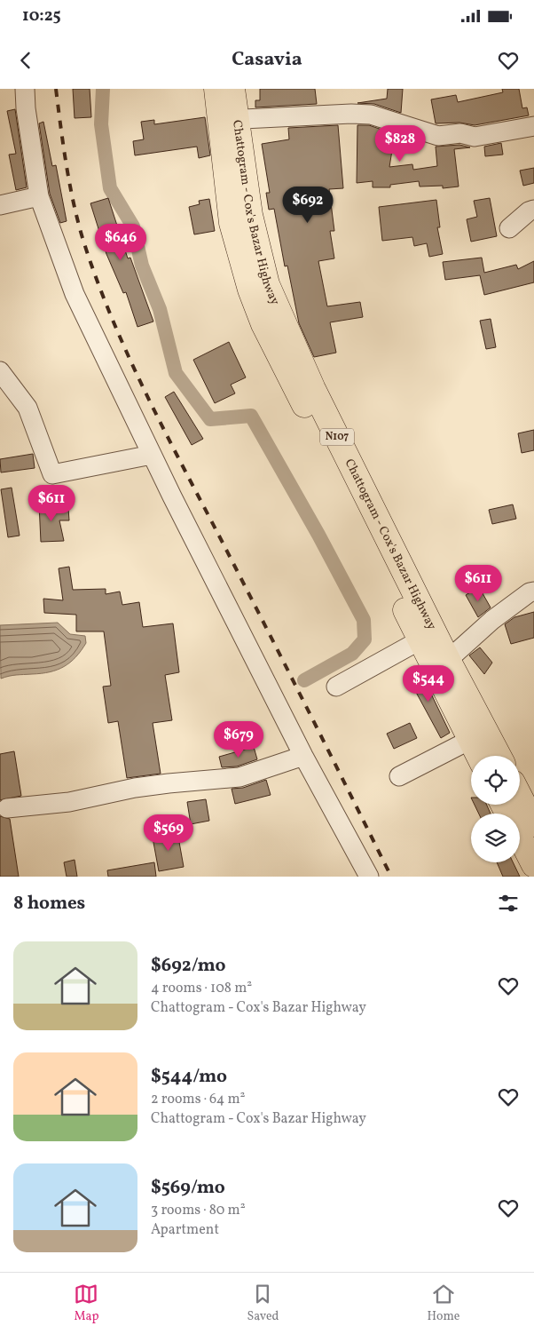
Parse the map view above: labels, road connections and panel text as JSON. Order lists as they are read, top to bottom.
{
  "streets": {
    "highway": ["Chattogram - Cox's Bazar Highway", "N107"]
  },
  "page": {
    "status": "10:25",
    "header": "Casavia",
    "price": [
      "$828",
      "$692",
      "$646",
      "$611",
      "$611",
      "$544",
      "$679",
      "$569"
    ],
    "heading": "8 homes",
    "list": [
      {
        "name": "$692/mo",
        "note": "4 rooms · 108 m² · Chattogram - Cox's Bazar Highway"
      },
      {
        "name": "$544/mo",
        "note": "2 rooms · 64 m² · Chattogram - Cox's Bazar Highway"
      },
      {
        "name": "$569/mo",
        "note": "3 rooms · 80 m² · Apartment"
      }
    ],
    "tabs": ["Map", "Saved", "Home"]
  }
}
